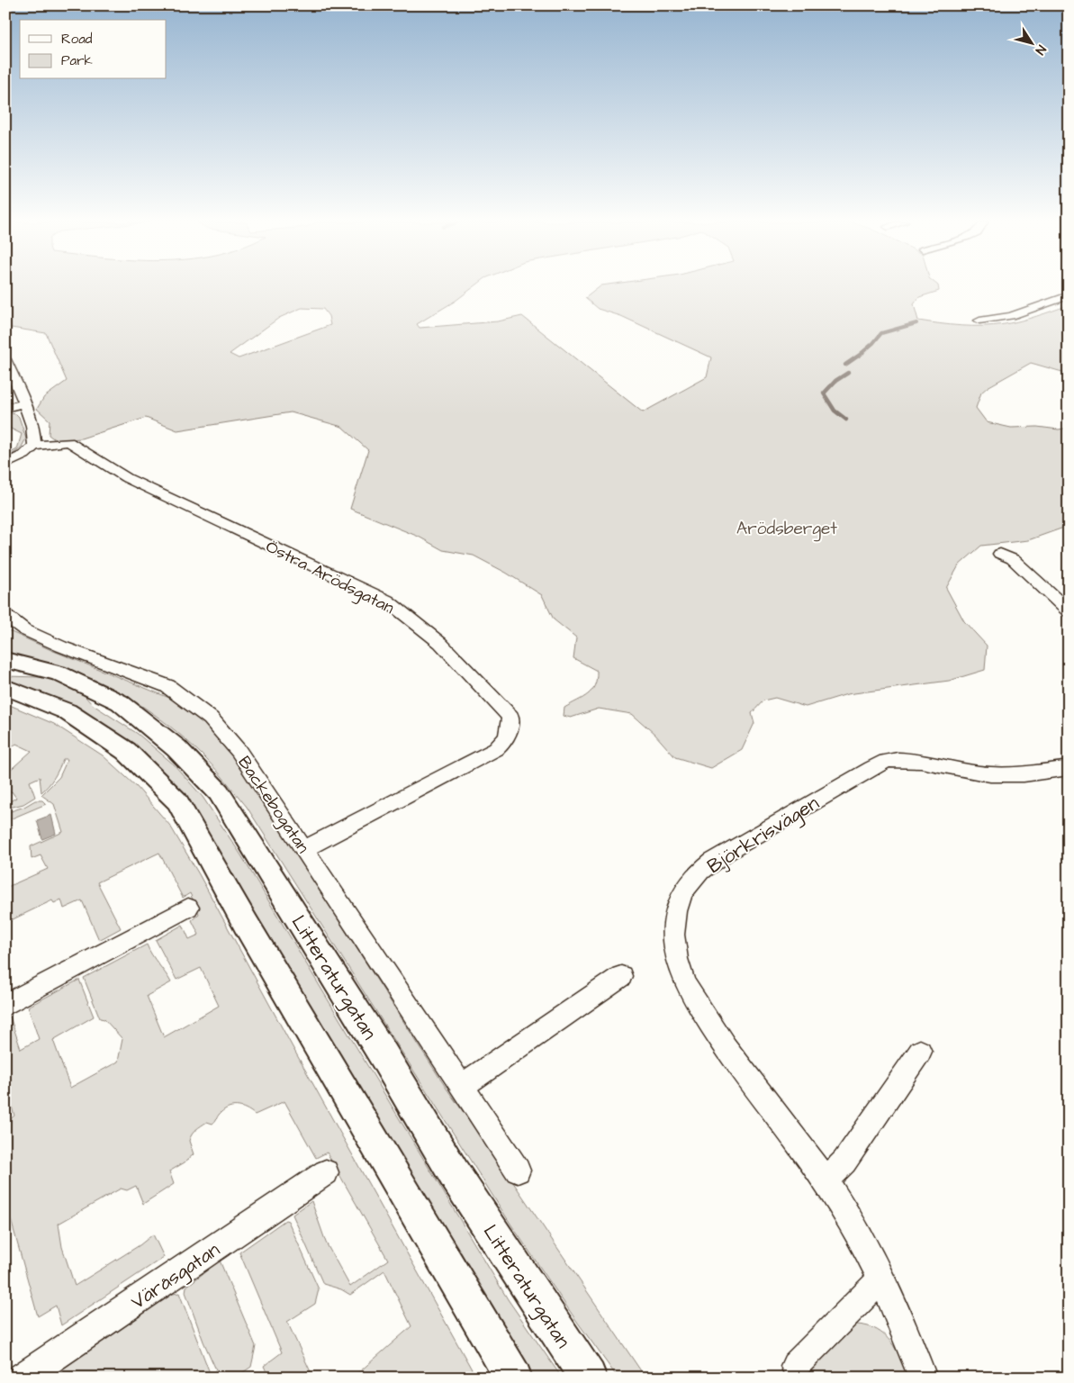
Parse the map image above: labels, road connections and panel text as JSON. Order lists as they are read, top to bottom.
{
  "streets": {
    "street": [
      "Östra Arödsgatan",
      "Backebogatan",
      "Björkrisvägen",
      "Litteraturgatan",
      "Väråsgatan"
    ]
  },
  "crossings": [
    ["Östra Arödsgatan", "Backebogatan"]
  ],
  "parks": ["Arödsberget"],
  "legend": ["Road", "Park"],
  "north": "bottom right"
}
